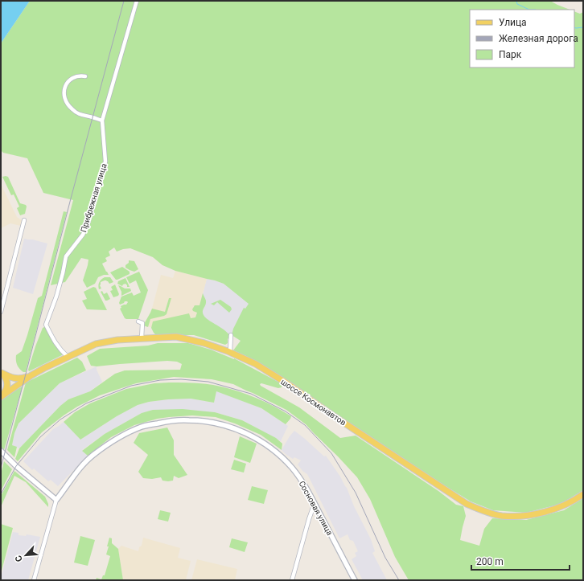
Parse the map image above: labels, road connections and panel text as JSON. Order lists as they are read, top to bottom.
{
  "streets": {
    "main road": ["шоссе Космонавтов"],
    "street": ["Прибрежная улица", "Сосновая улица"]
  },
  "crossings": [
    ["Прибрежная улица", "шоссе Космонавтов"]
  ],
  "legend": ["Улица", "Железная дорога", "Парк"],
  "scale_bar": "200 m",
  "north": "bottom left"
}
